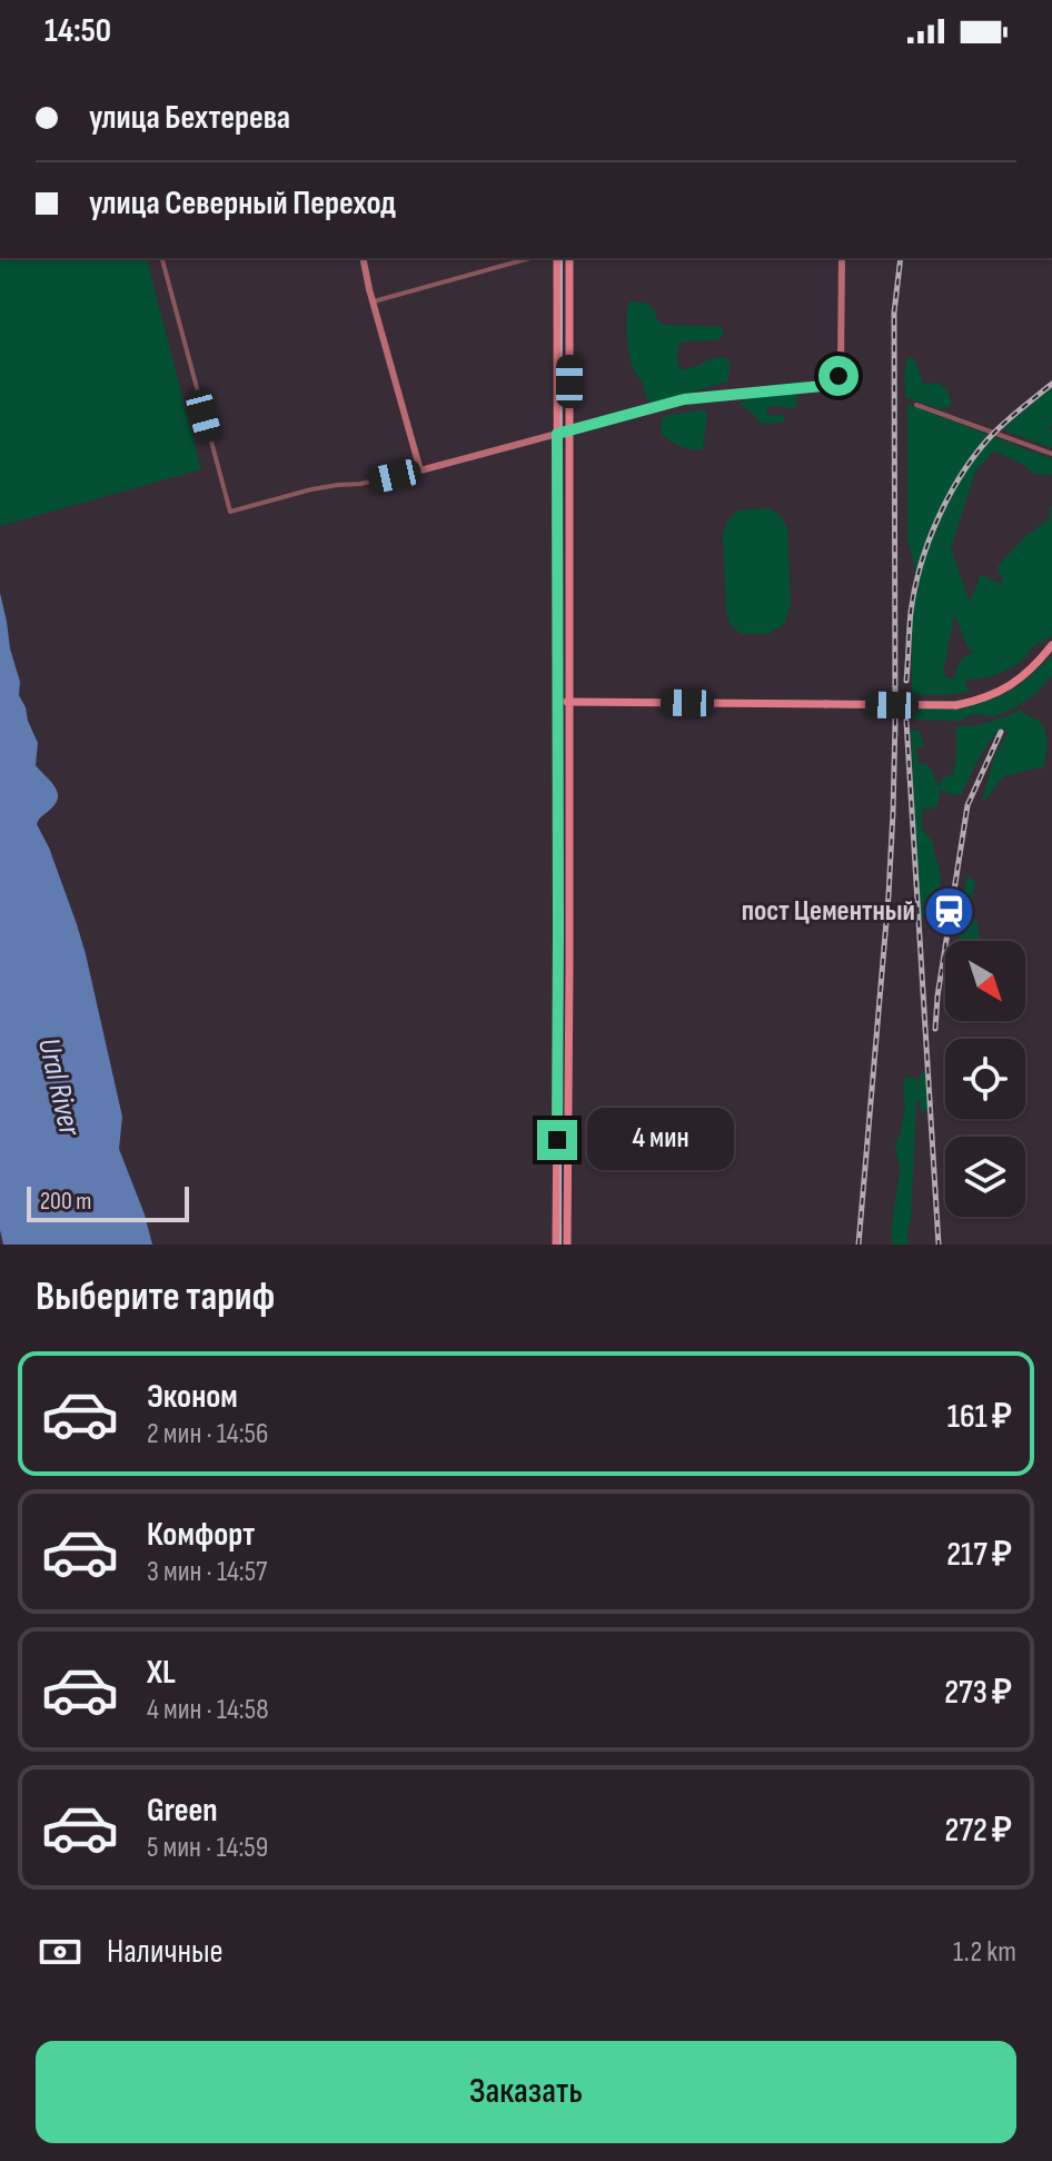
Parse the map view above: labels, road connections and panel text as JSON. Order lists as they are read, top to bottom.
{
  "water": ["Ural River"],
  "places": {
    "station": ["пост Цементный"]
  },
  "scale_bar": "200 m",
  "north": "bottom right",
  "page": {
    "status": "14:50",
    "banner": ["улица Бехтерева", "улица Северный Переход"],
    "bubble": "4 мин",
    "scale": "200 m",
    "heading": "Выберите тариф",
    "list": [
      {
        "name": "Эконом",
        "note": "2 мин · 14:56",
        "value": "161 ₽"
      },
      {
        "name": "Комфорт",
        "note": "3 мин · 14:57",
        "value": "217 ₽"
      },
      {
        "name": "XL",
        "note": "4 мин · 14:58",
        "value": "273 ₽"
      },
      {
        "name": "Green",
        "note": "5 мин · 14:59",
        "value": "272 ₽"
      }
    ],
    "pay": ["Наличные", "1.2 km"],
    "buttons": "Заказать"
  }
}
